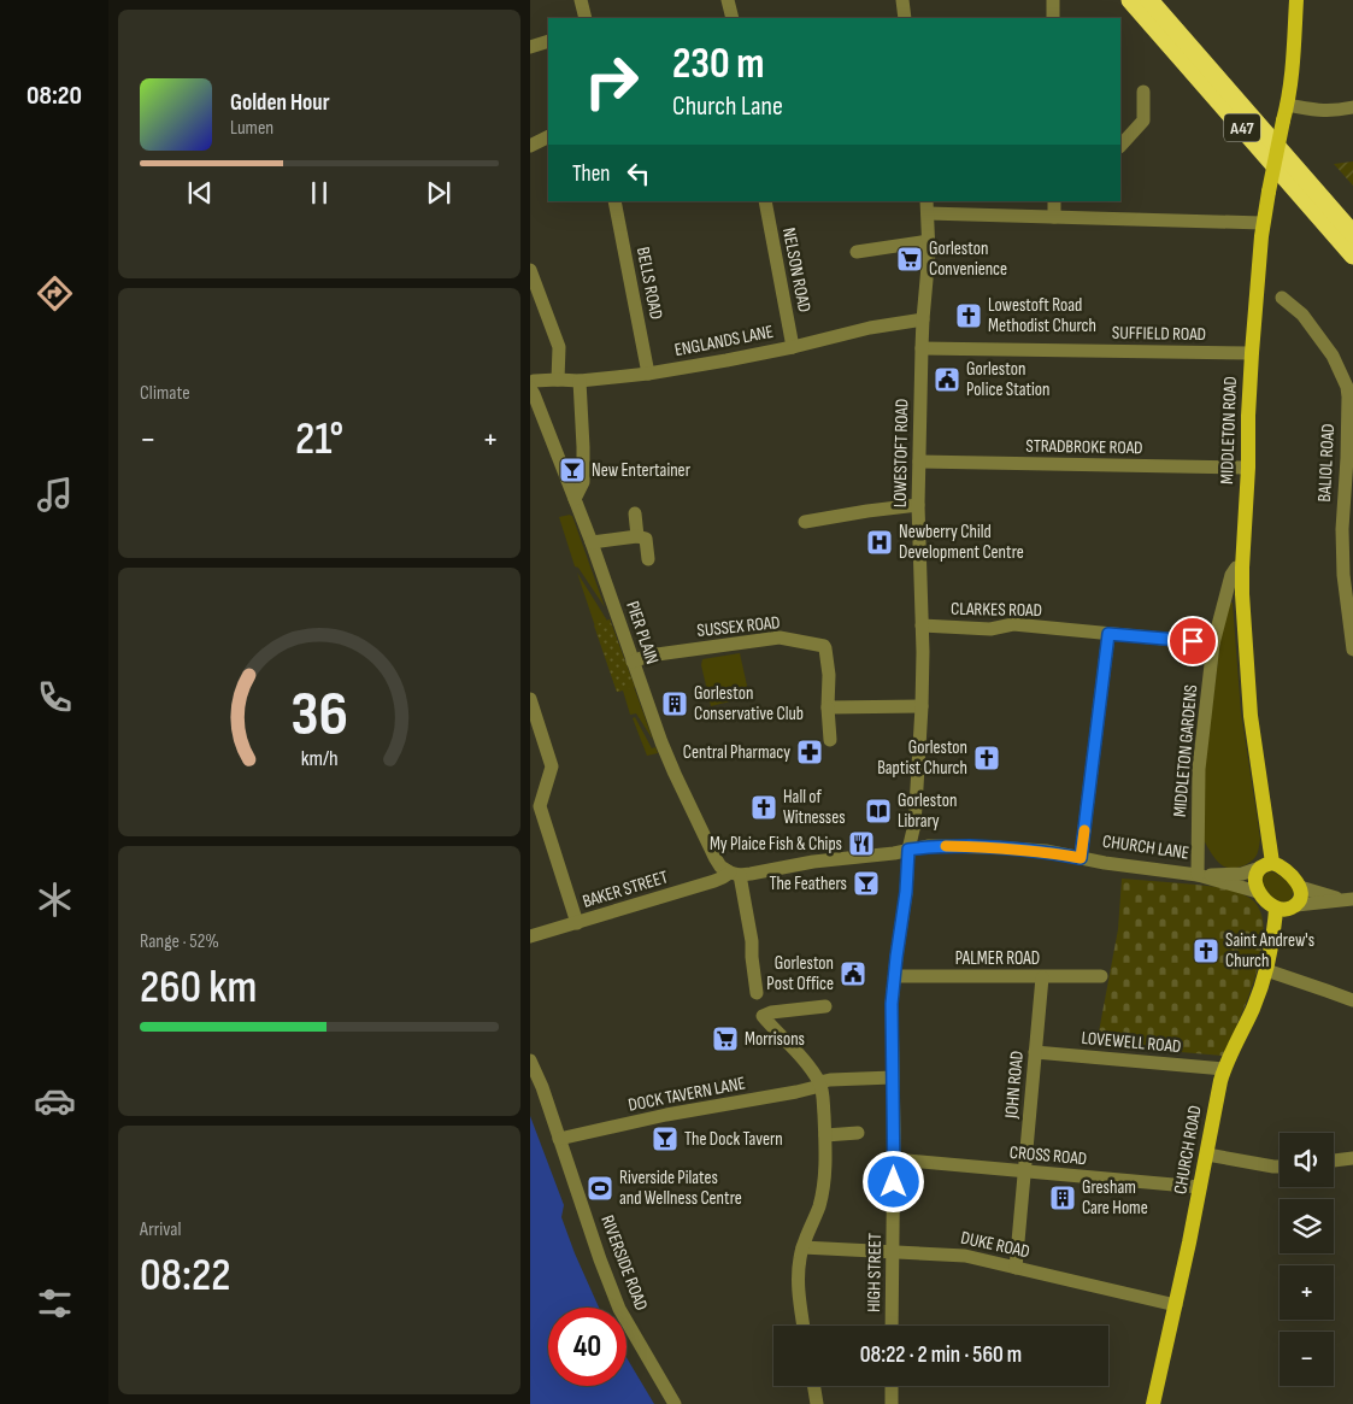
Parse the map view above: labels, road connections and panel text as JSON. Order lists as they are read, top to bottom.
{
  "streets": {
    "highway": ["A47"],
    "main road": ["MIDDLETON ROAD", "CHURCH LANE", "CHURCH ROAD"],
    "street": [
      "NELSON ROAD",
      "BELLS ROAD",
      "SUFFIELD ROAD",
      "ENGLANDS LANE",
      "STRADBROKE ROAD",
      "LOWESTOFT ROAD",
      "BALIOL ROAD",
      "CLARKES ROAD",
      "SUSSEX ROAD",
      "PIER PLAIN",
      "MIDDLETON GARDENS",
      "BAKER STREET",
      "PALMER ROAD",
      "LOVEWELL ROAD",
      "JOHN ROAD",
      "DOCK TAVERN LANE",
      "CROSS ROAD",
      "DUKE ROAD",
      "RIVERSIDE ROAD",
      "HIGH STREET"
    ]
  },
  "crossings": [
    ["NELSON ROAD", "ENGLANDS LANE"],
    ["BELLS ROAD", "ENGLANDS LANE"],
    ["SUFFIELD ROAD", "MIDDLETON ROAD"],
    ["SUFFIELD ROAD", "LOWESTOFT ROAD"],
    ["ENGLANDS LANE", "LOWESTOFT ROAD"],
    ["MIDDLETON ROAD", "STRADBROKE ROAD"],
    ["MIDDLETON ROAD", "MIDDLETON GARDENS"],
    ["MIDDLETON ROAD", "CHURCH LANE"],
    ["MIDDLETON ROAD", "CHURCH ROAD"],
    ["STRADBROKE ROAD", "LOWESTOFT ROAD"],
    ["LOWESTOFT ROAD", "CLARKES ROAD"],
    ["LOWESTOFT ROAD", "CHURCH LANE"],
    ["LOWESTOFT ROAD", "BAKER STREET"],
    ["LOWESTOFT ROAD", "HIGH STREET"],
    ["CLARKES ROAD", "MIDDLETON GARDENS"],
    ["SUSSEX ROAD", "PIER PLAIN"],
    ["PIER PLAIN", "BAKER STREET"],
    ["MIDDLETON GARDENS", "CHURCH LANE"],
    ["CHURCH LANE", "BAKER STREET"],
    ["CHURCH LANE", "CHURCH ROAD"],
    ["CHURCH LANE", "HIGH STREET"],
    ["BAKER STREET", "HIGH STREET"],
    ["PALMER ROAD", "JOHN ROAD"],
    ["PALMER ROAD", "HIGH STREET"],
    ["LOVEWELL ROAD", "JOHN ROAD"],
    ["LOVEWELL ROAD", "CHURCH ROAD"],
    ["JOHN ROAD", "CROSS ROAD"],
    ["JOHN ROAD", "DUKE ROAD"],
    ["DOCK TAVERN LANE", "RIVERSIDE ROAD"],
    ["DOCK TAVERN LANE", "HIGH STREET"],
    ["CHURCH ROAD", "CROSS ROAD"],
    ["CHURCH ROAD", "DUKE ROAD"],
    ["CROSS ROAD", "HIGH STREET"],
    ["DUKE ROAD", "HIGH STREET"]
  ],
  "places": {
    "supermarket": ["Gorleston Convenience", "Morrisons"],
    "church": [
      "Lowestoft Road Methodist Church",
      "Gorleston Baptist Church",
      "Hall of Witnesses",
      "Saint Andrew's Church"
    ],
    "public building": ["Gorleston Police Station", "Gorleston Post Office"],
    "bar": ["New Entertainer", "The Feathers", "The Dock Tavern"],
    "hospital": ["Newberry Child Development Centre"],
    "building": ["Gorleston Conservative Club", "Gresham Care Home"],
    "pharmacy": ["Central Pharmacy"],
    "library": ["Gorleston Library"],
    "restaurant": ["My Plaice Fish & Chips"],
    "sports": ["Riverside Pilates and Wellness Centre"]
  },
  "page": {
    "tabs": "08:20",
    "turn": ["230 m", "Church Lane"],
    "song": ["Golden Hour", "Lumen"],
    "then": "Then",
    "tile": [
      "Climate",
      ["Range · 52%", "260 km"],
      ["Arrival", "08:22"]
    ],
    "heat": ["−", "21°", "+"],
    "map_buttons": ["+", "−"],
    "limit": "40",
    "trip": "08:22 · 2 min · 560 m",
    "gauge": ["36", "km/h"]
  }
}
